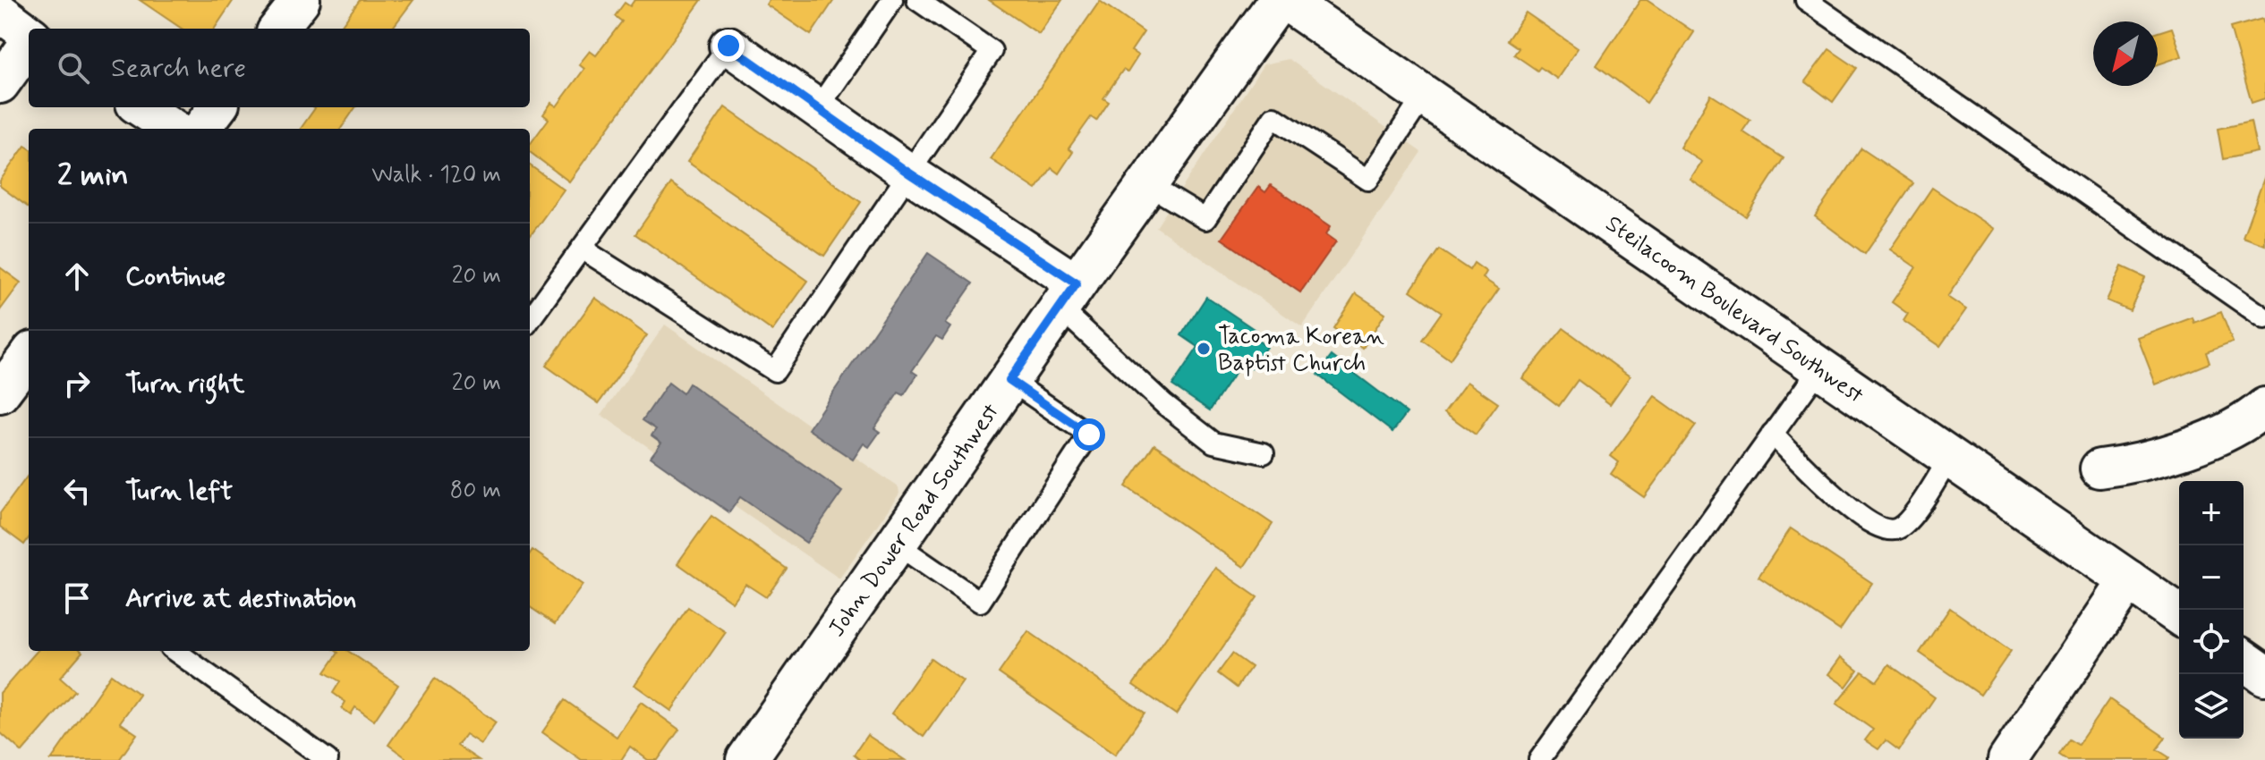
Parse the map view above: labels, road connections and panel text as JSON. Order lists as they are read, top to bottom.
{
  "streets": {
    "main road": ["Steilacoom Boulevard Southwest", "John Dower Road Southwest"]
  },
  "places": ["Tacoma Korean Baptist Church"],
  "north": "bottom left",
  "page": {
    "search": "Search here",
    "heading": ["2 min", "Walk · 120 m"],
    "list": [
      ["Continue", "20 m"],
      ["Turn right", "20 m"],
      ["Turn left", "80 m"],
      "Arrive at destination"
    ],
    "map_buttons": ["+", "−"]
  }
}
